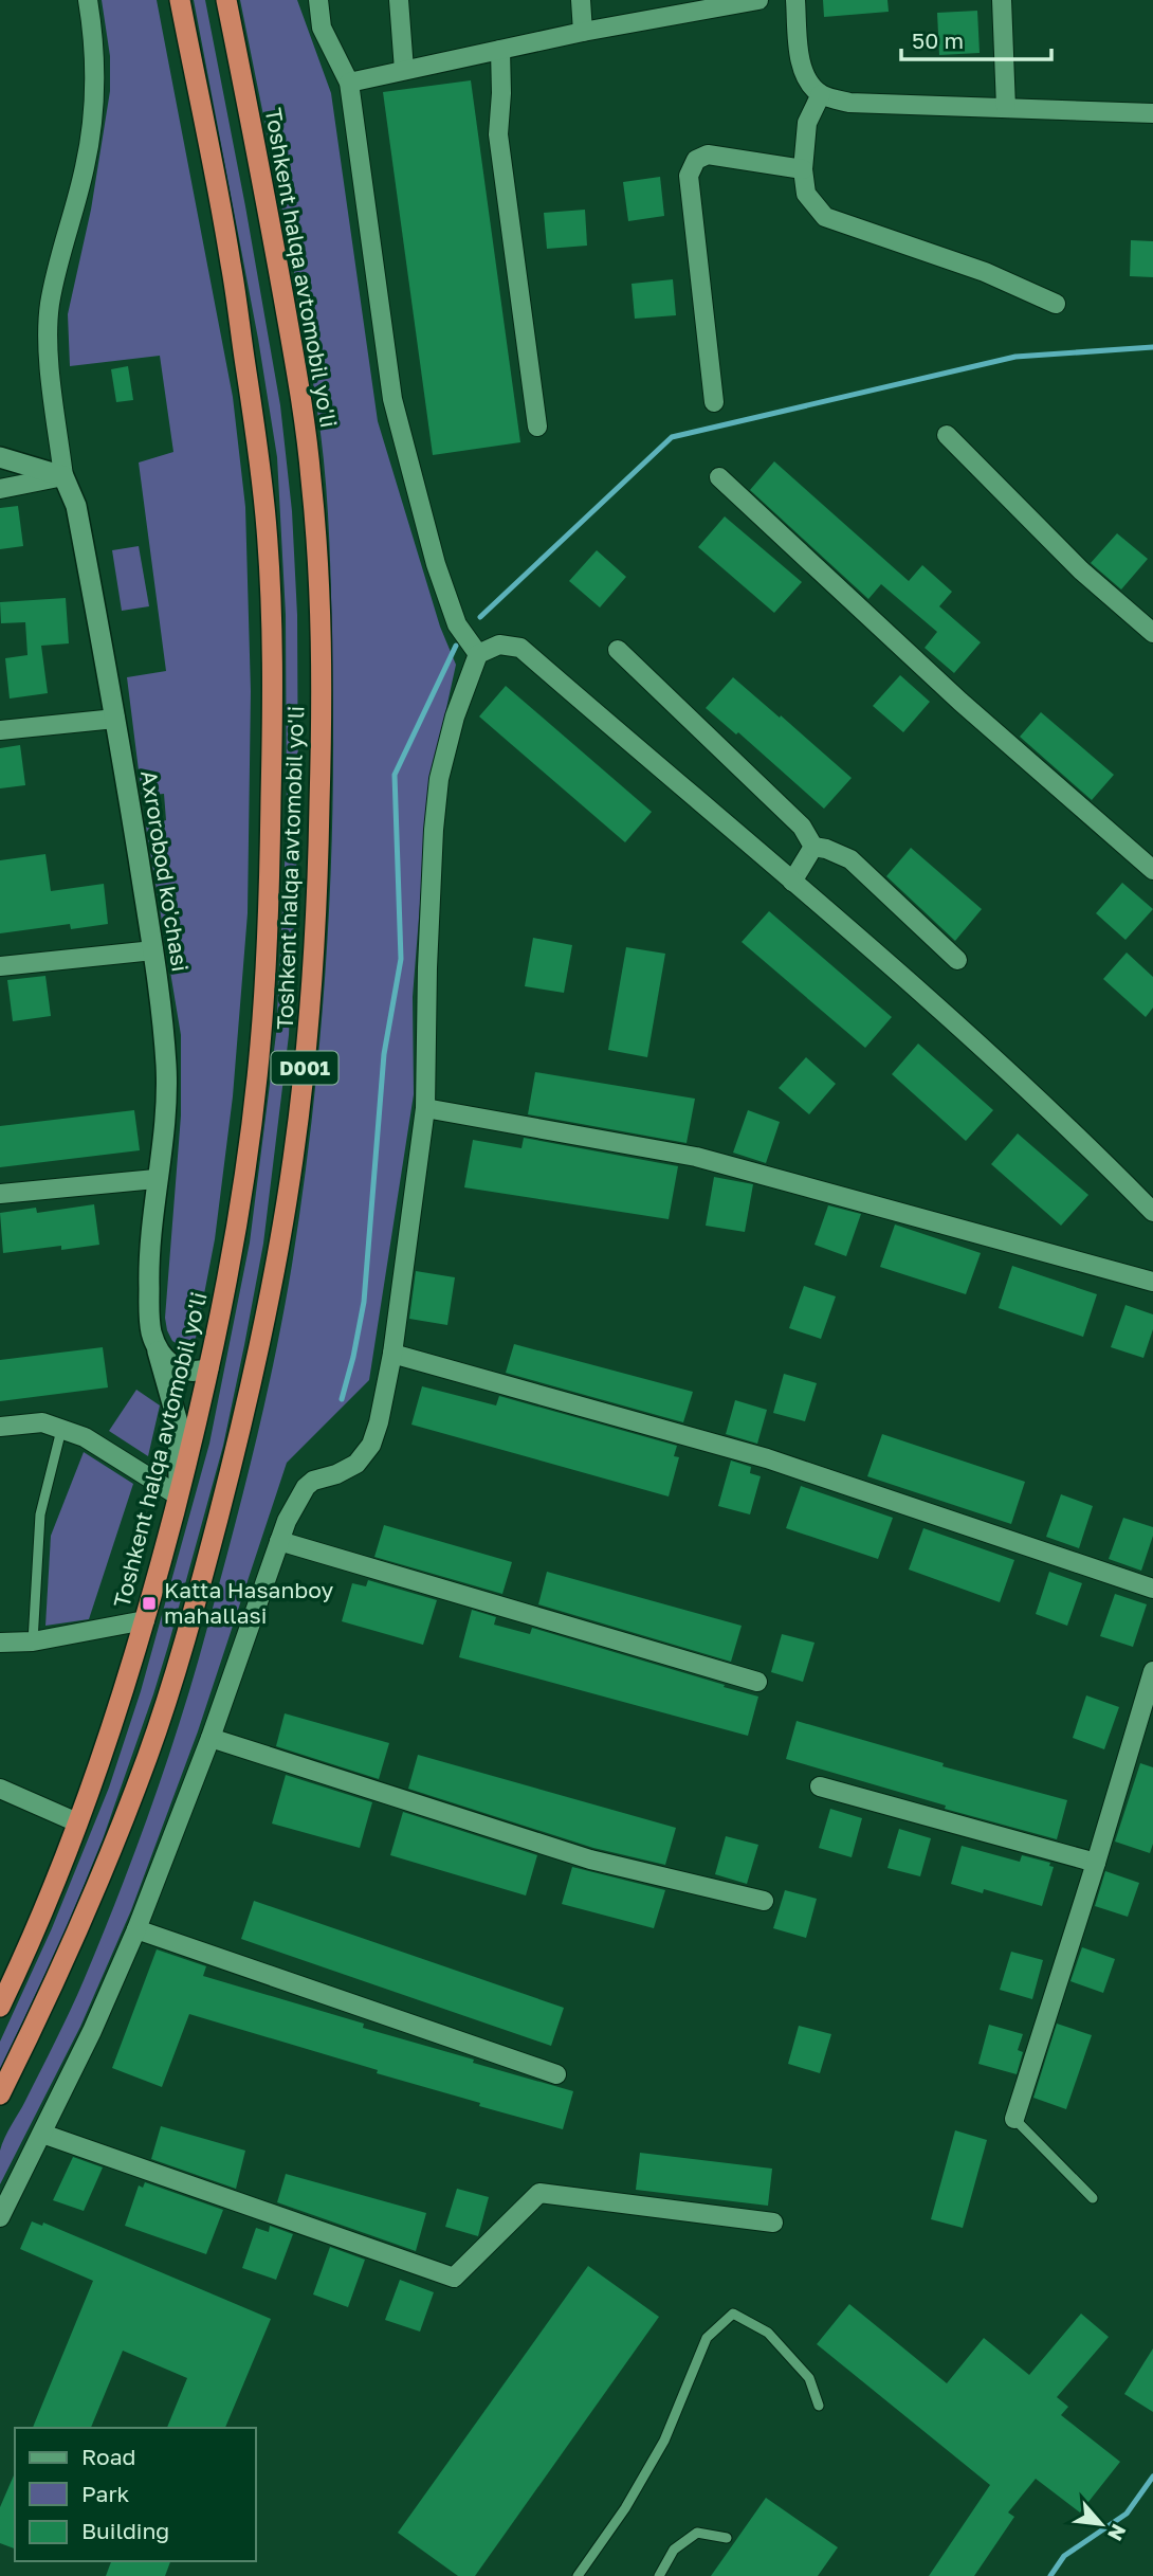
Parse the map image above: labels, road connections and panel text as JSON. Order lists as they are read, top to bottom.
{
  "streets": {
    "highway": ["Toshkent halqa avtomobil yo'li", "D001"],
    "street": ["Axrorobod ko'chasi"]
  },
  "crossings": [
    ["Toshkent halqa avtomobil yo'li", "Axrorobod ko'chasi"]
  ],
  "places": {
    "transit": ["Katta Hasanboy mahallasi"]
  },
  "legend": ["Road", "Park", "Building"],
  "scale_bar": "50 m",
  "north": "bottom right"
}
